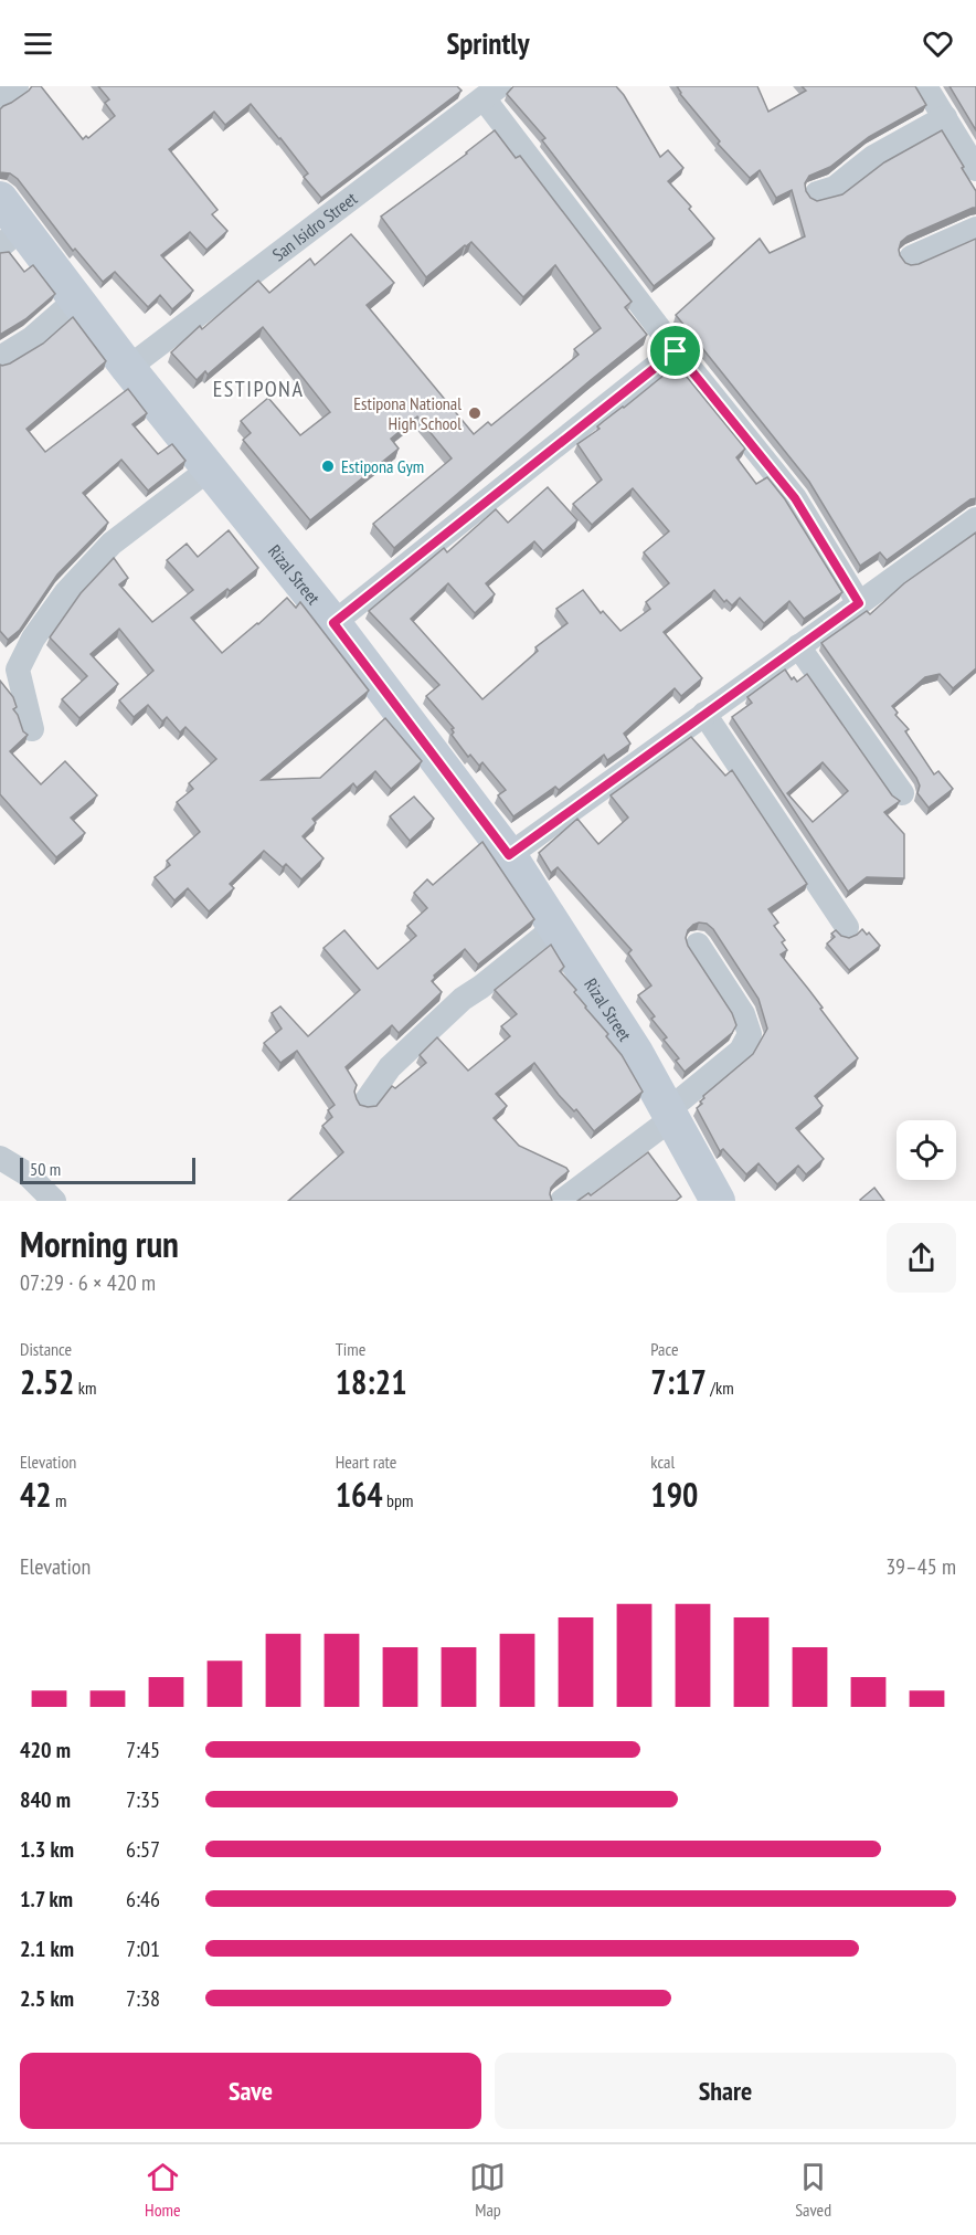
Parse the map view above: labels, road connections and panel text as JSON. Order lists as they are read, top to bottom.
{
  "streets": {
    "main road": ["Rizal Street"],
    "street": ["San Isidro Street"]
  },
  "crossings": [
    ["San Isidro Street", "Rizal Street"]
  ],
  "districts": ["ESTIPONA"],
  "places": ["Estipona National High School", "Estipona Gym"],
  "scale_bar": "50 m",
  "page": {
    "header": "Sprintly",
    "scale": "50 m",
    "heading": ["Morning run", "07:29 · 6 × 420 m"],
    "stats": [
      ["Distance", "2.52 km"],
      ["Time", "18:21"],
      ["Pace", "7:17 /km"],
      ["Elevation", "42 m"],
      ["Heart rate", "164 bpm"],
      ["kcal", "190"]
    ],
    "chart": ["Elevation", "39–45 m"],
    "list": [
      {
        "name": "420 m",
        "note": "7:45"
      },
      {
        "name": "840 m",
        "note": "7:35"
      },
      {
        "name": "1.3 km",
        "note": "6:57"
      },
      {
        "name": "1.7 km",
        "note": "6:46"
      },
      {
        "name": "2.1 km",
        "note": "7:01"
      },
      {
        "name": "2.5 km",
        "note": "7:38"
      }
    ],
    "buttons": ["Save", "Share"],
    "tabs": ["Home", "Map", "Saved"]
  }
}
